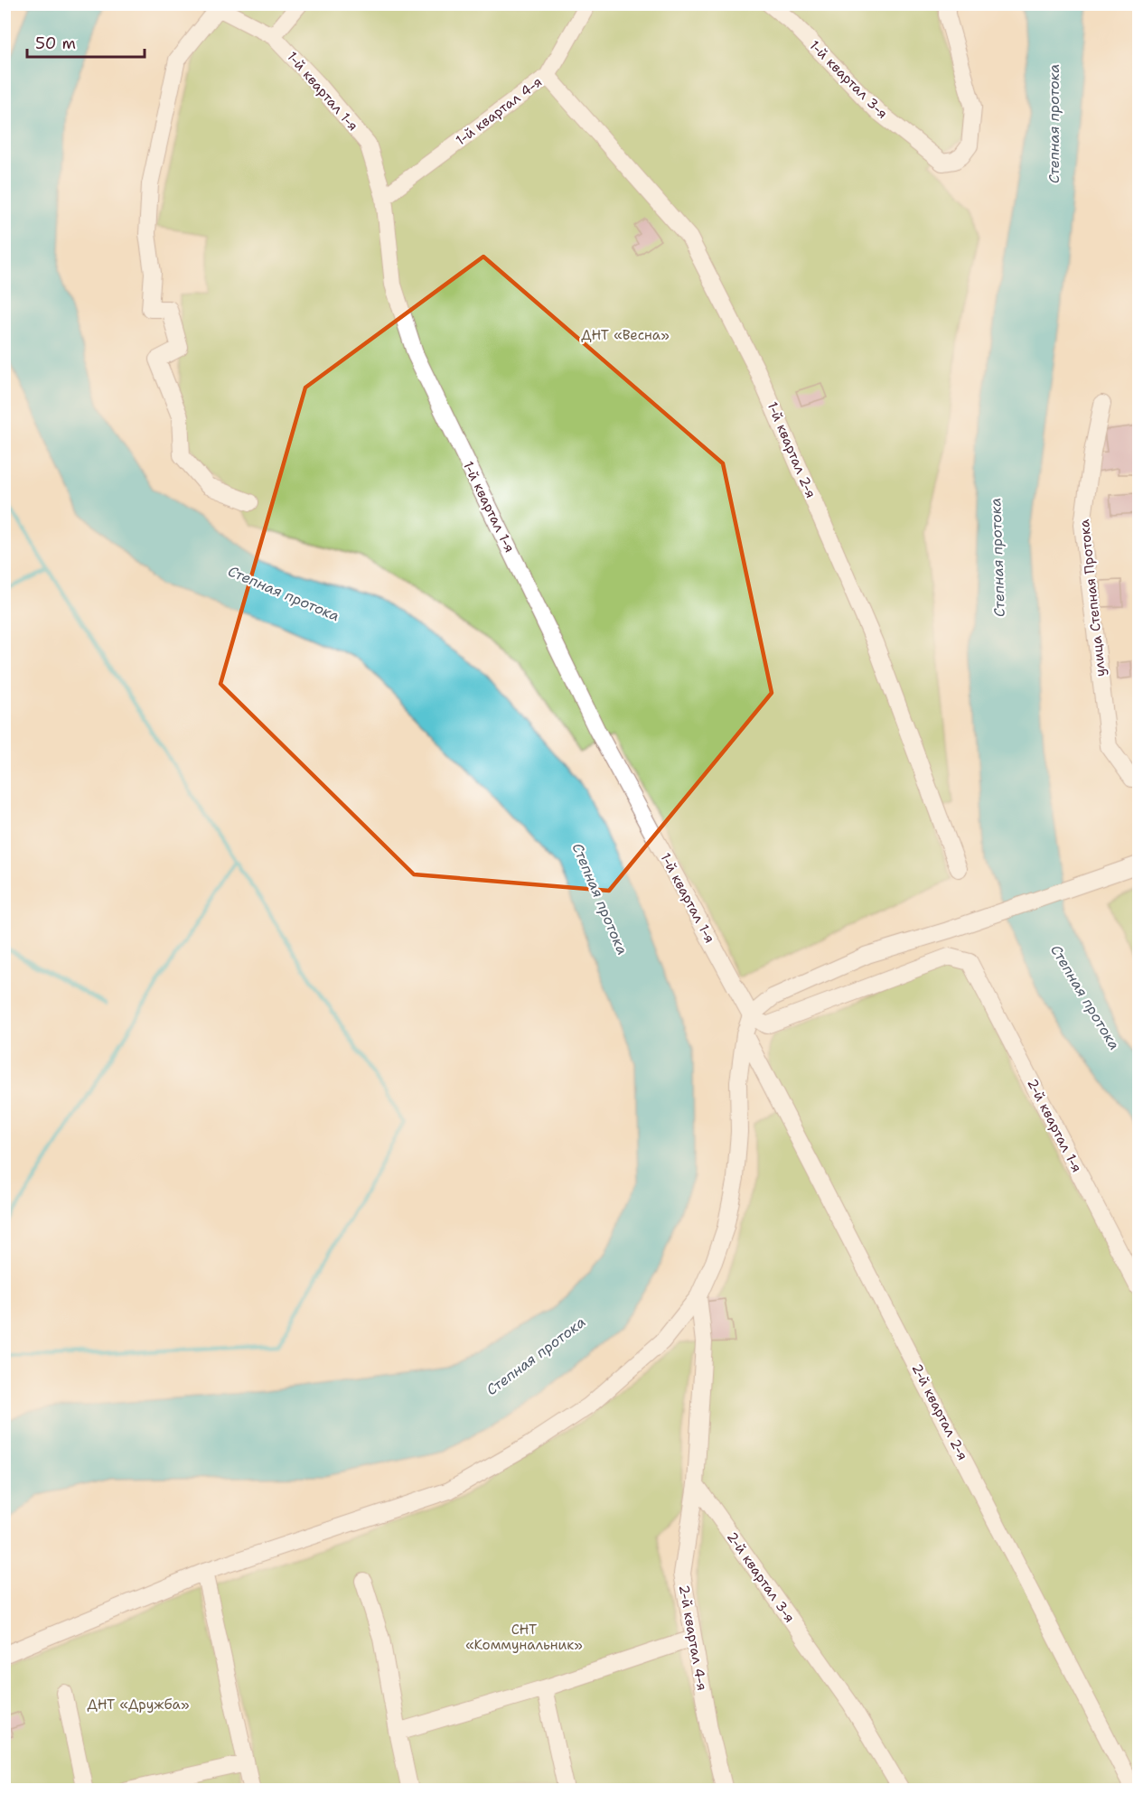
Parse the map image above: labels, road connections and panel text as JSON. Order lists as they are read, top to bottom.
{
  "streets": {
    "street": [
      "1-й квартал 3-я",
      "1-й квартал 1-я",
      "1-й квартал 4-я",
      "1-й квартал 2-я",
      "улица Степная Протока",
      "2-й квартал 1-я",
      "2-й квартал 2-я",
      "2-й квартал 3-я",
      "2-й квартал 4-я"
    ]
  },
  "crossings": [
    ["1-й квартал 1-я", "1-й квартал 4-я"],
    ["1-й квартал 1-я", "2-й квартал 1-я"],
    ["1-й квартал 4-я", "1-й квартал 2-я"],
    ["2-й квартал 3-я", "2-й квартал 4-я"]
  ],
  "water": ["Степная протока"],
  "parks": ["ДНТ «Весна»", "СНТ «Коммунальник»", "ДНТ «Дружба»"],
  "scale_bar": "50 m"
}
